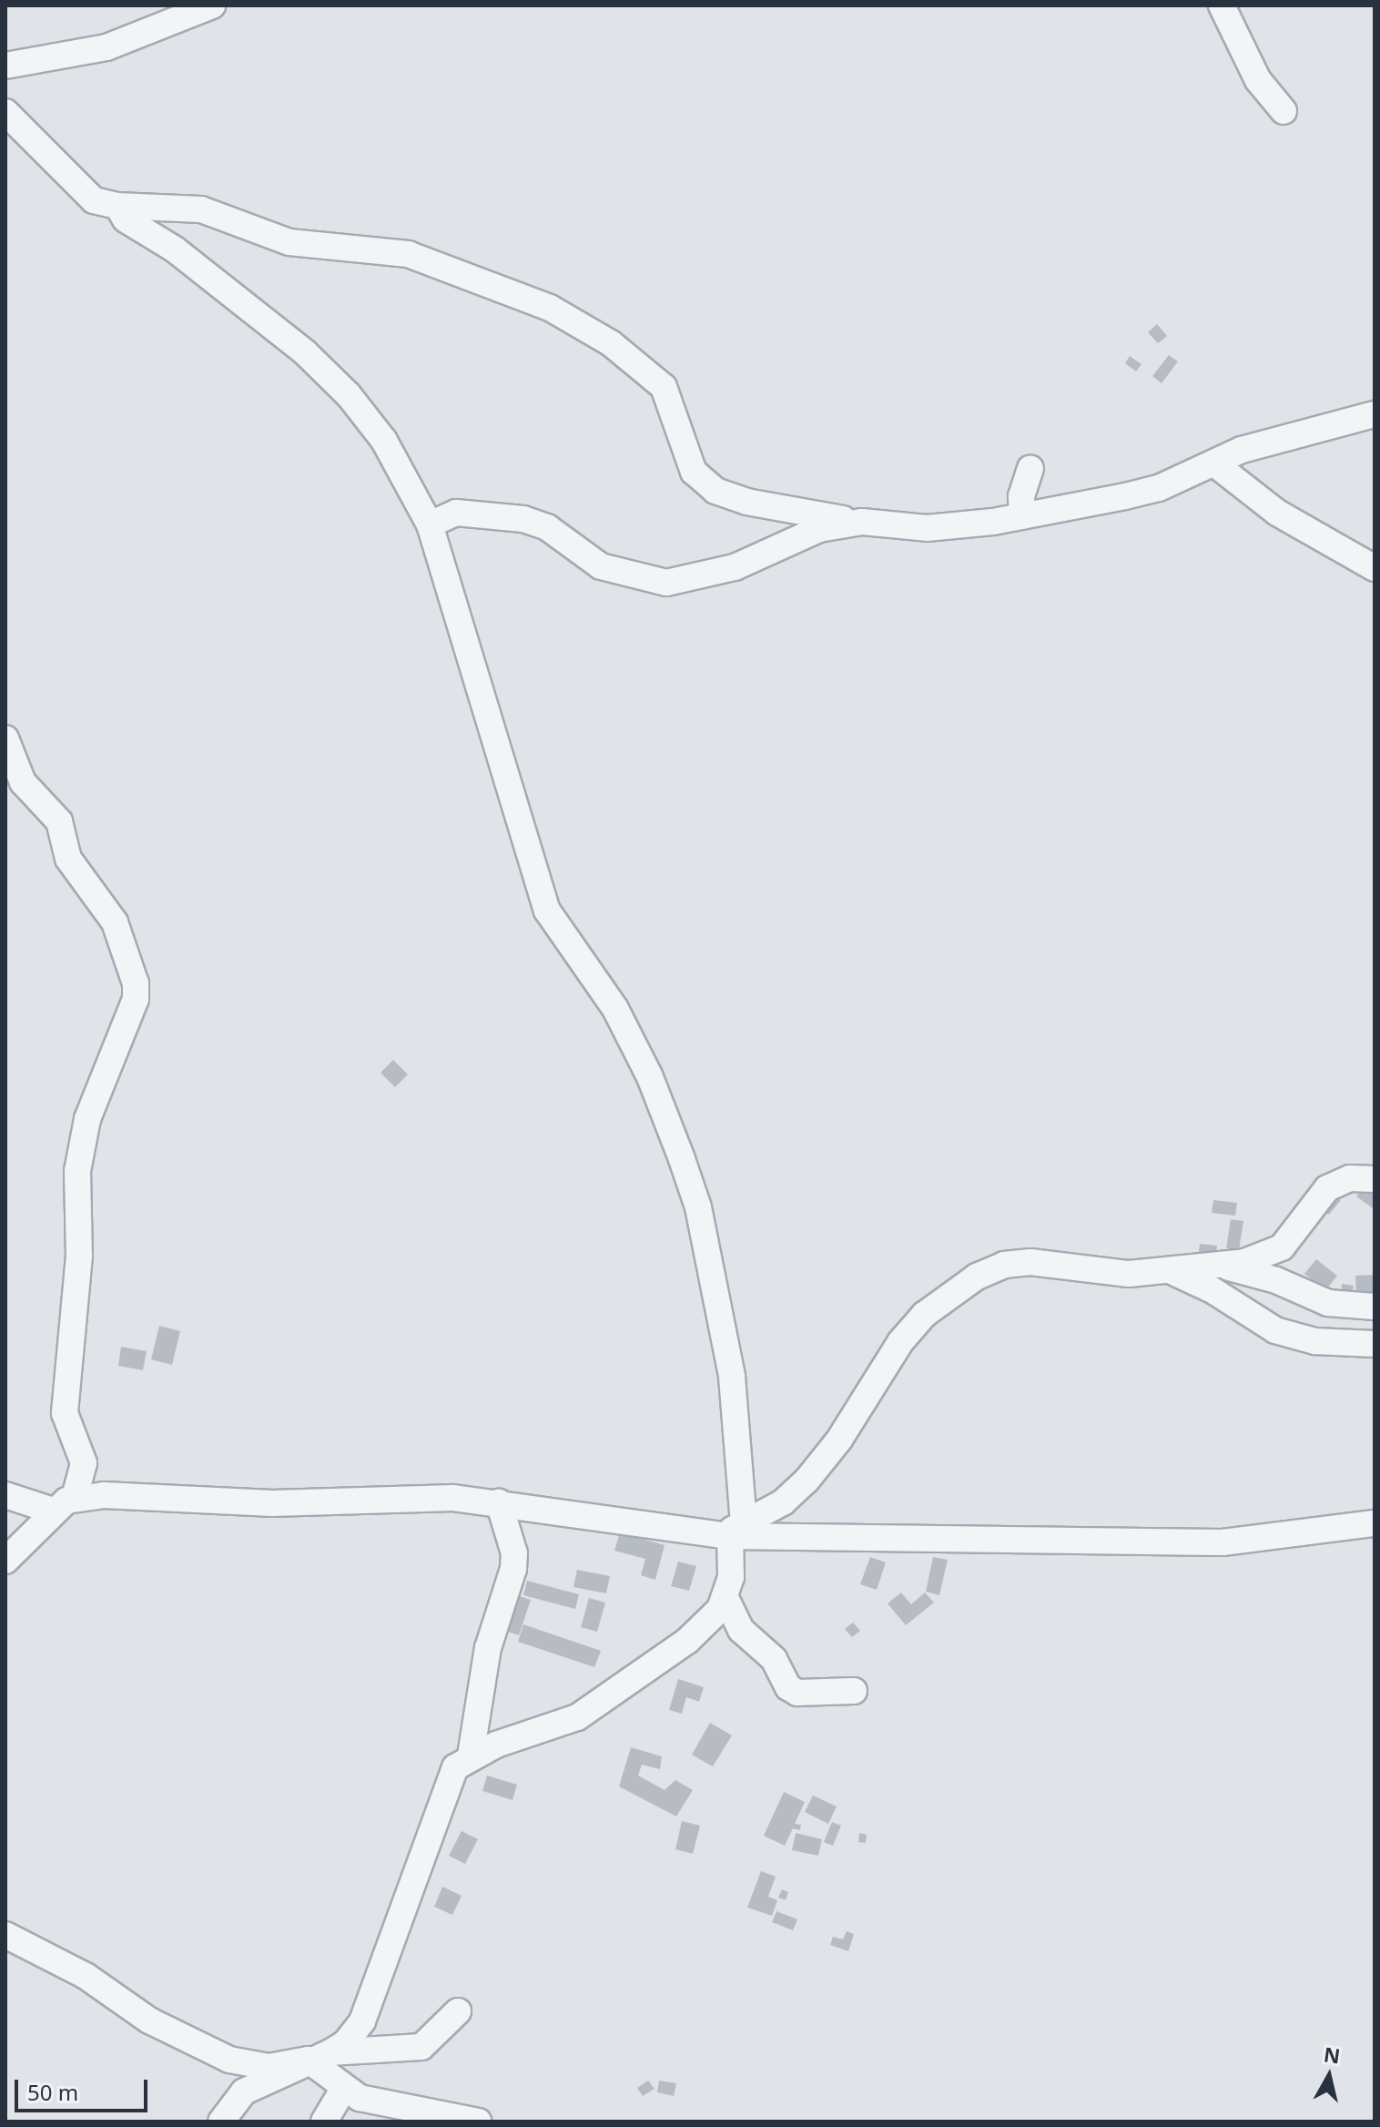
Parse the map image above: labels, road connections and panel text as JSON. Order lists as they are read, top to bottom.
{
  "scale_bar": "50 m",
  "north": "top"
}
